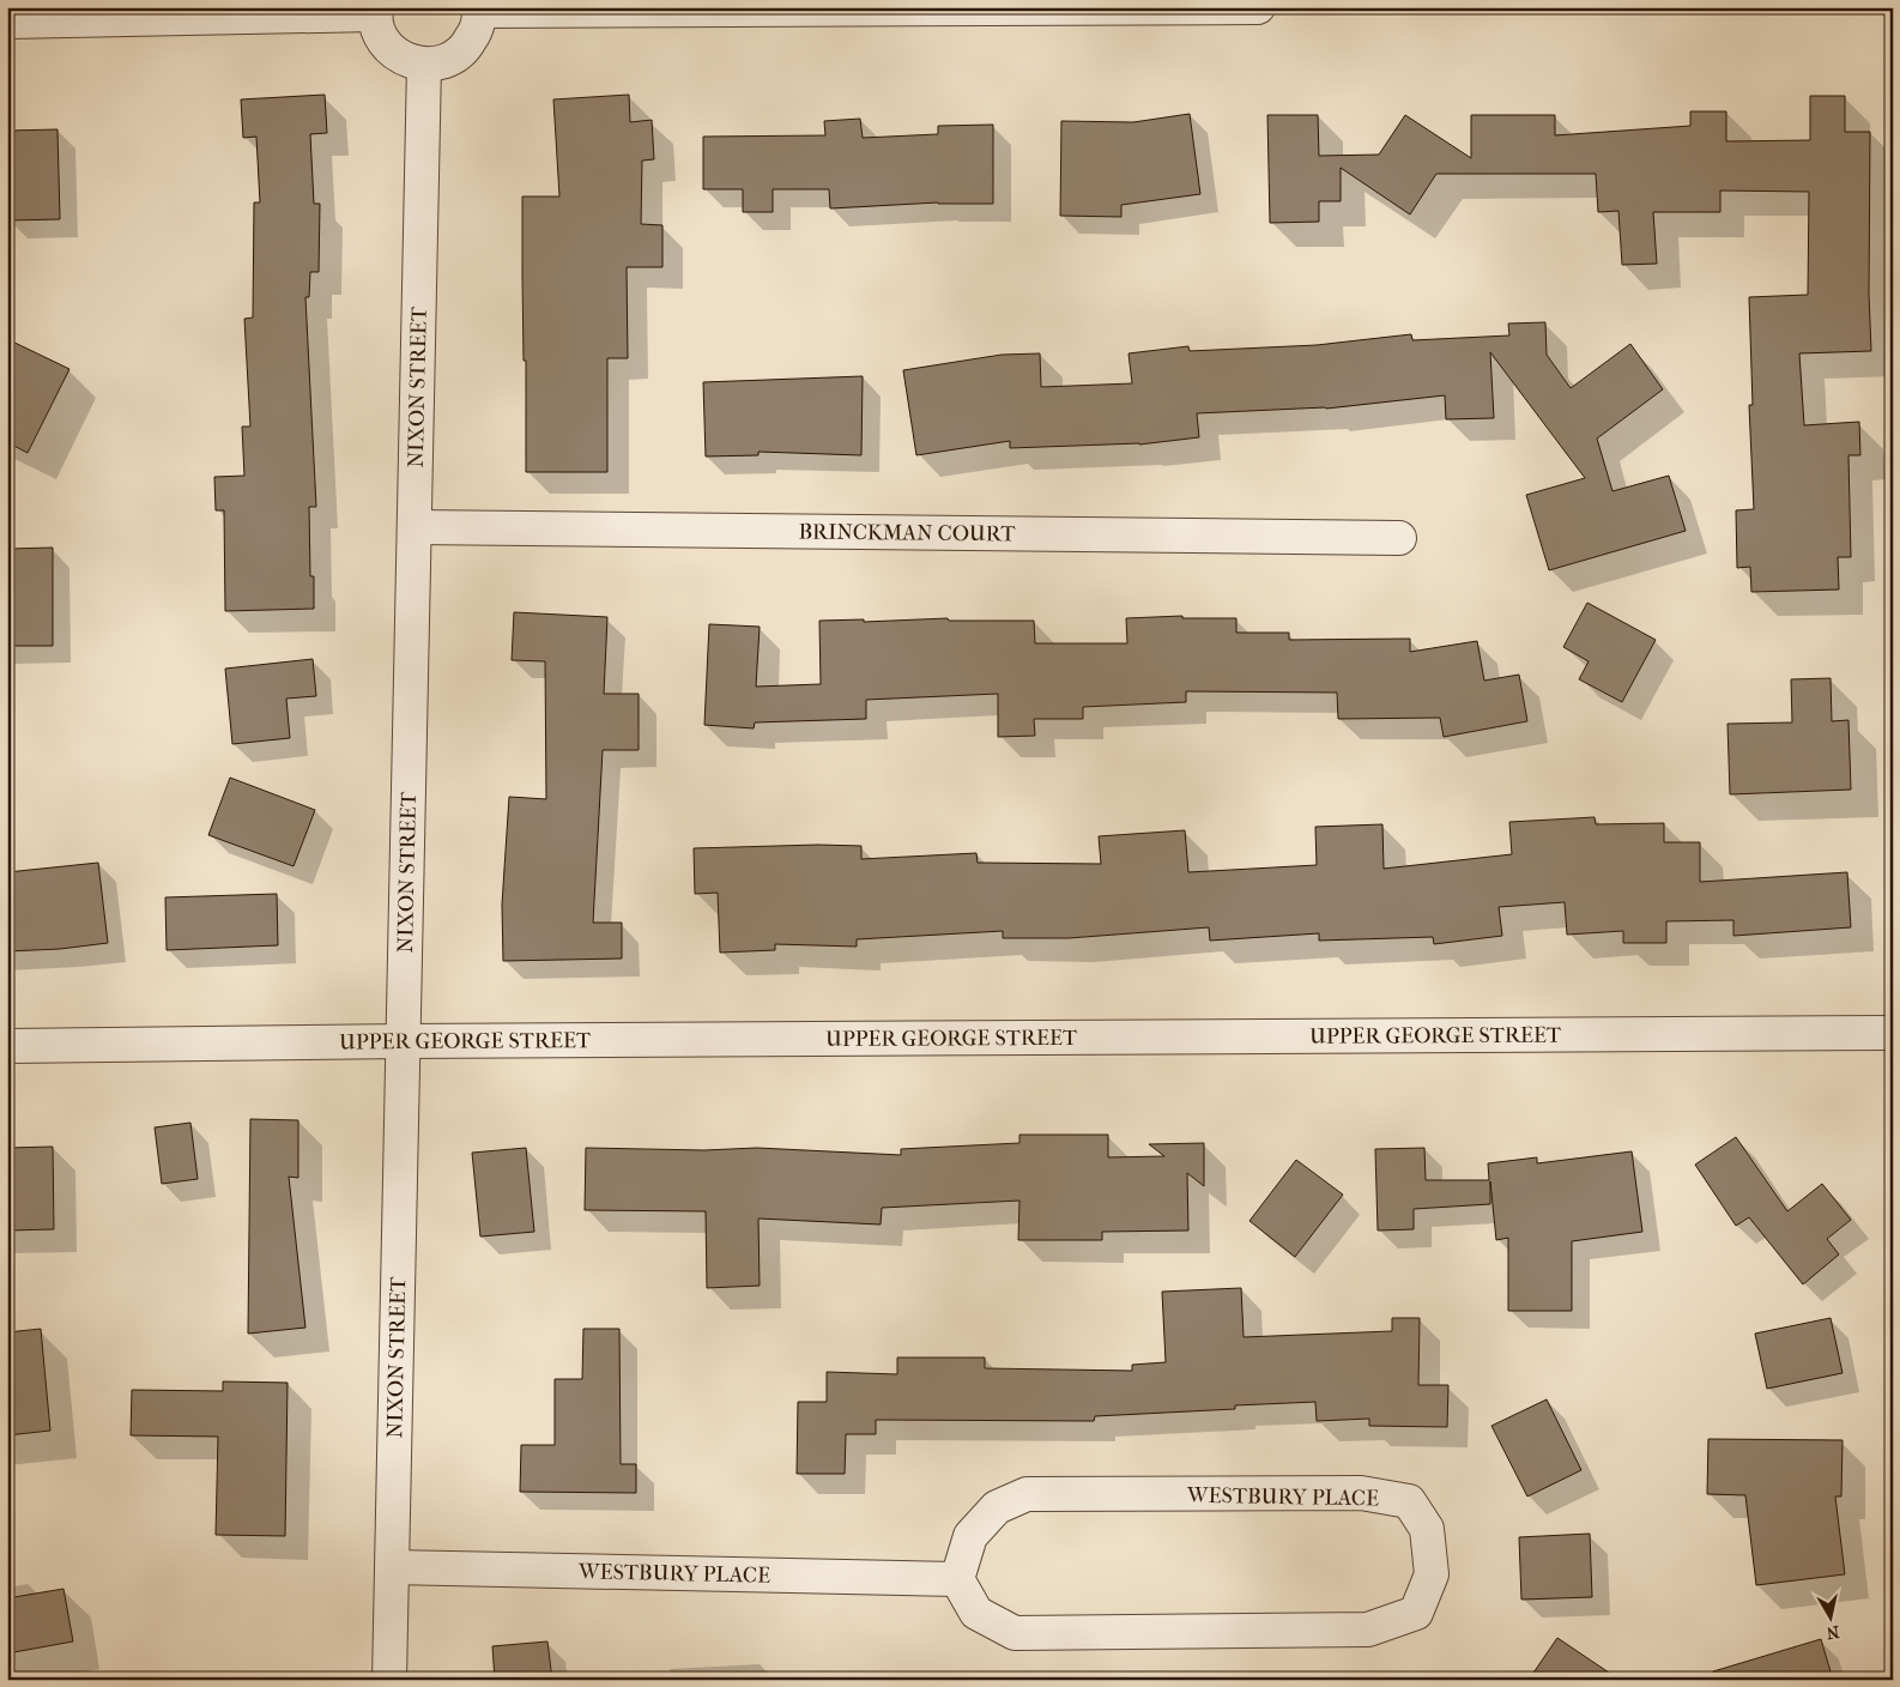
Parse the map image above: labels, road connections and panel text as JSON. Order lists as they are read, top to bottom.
{
  "streets": {
    "street": [
      "NIXON STREET",
      "BRINCKMAN COURT",
      "UPPER GEORGE STREET",
      "WESTBURY PLACE"
    ]
  },
  "crossings": [
    ["NIXON STREET", "BRINCKMAN COURT"],
    ["NIXON STREET", "UPPER GEORGE STREET"],
    ["NIXON STREET", "WESTBURY PLACE"]
  ],
  "north": "bottom"
}
